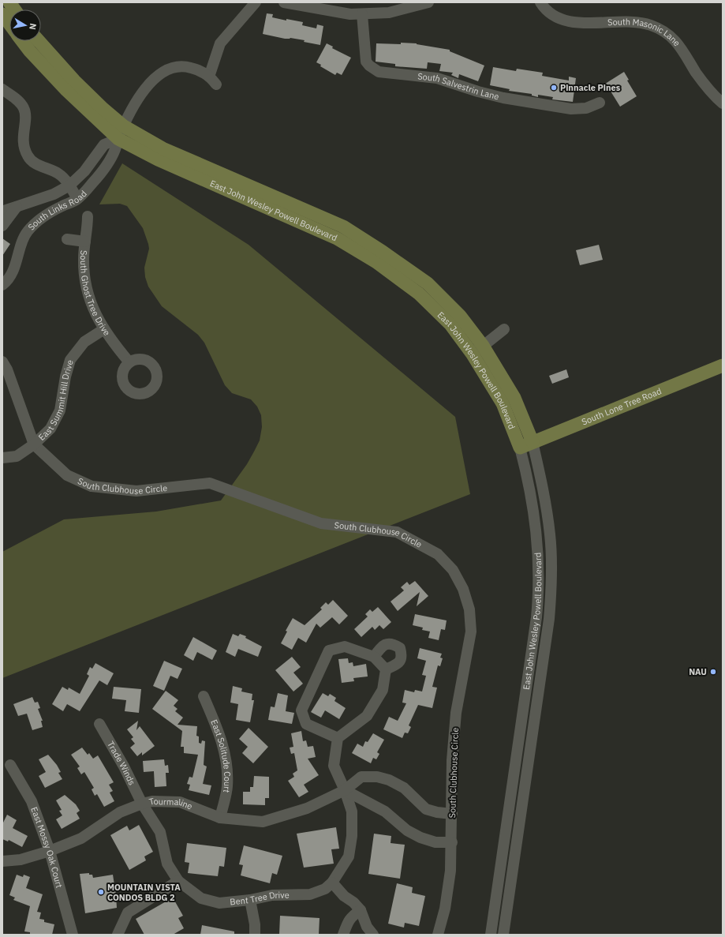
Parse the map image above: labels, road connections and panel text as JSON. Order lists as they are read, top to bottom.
{
  "streets": {
    "main road": ["East John Wesley Powell Boulevard", "South Lone Tree Road"],
    "street": [
      "South Masonic Lane",
      "South Salvestrin Lane",
      "South Links Road",
      "South Ghost Tree Drive",
      "East Summit Hill Drive",
      "South Clubhouse Circle",
      "East Solitude Court",
      "Trade Winds",
      "Tourmaline",
      "East Mossy Oak Court",
      "Bent Tree Drive"
    ]
  },
  "crossings": [
    ["South Links Road", "East John Wesley Powell Boulevard"],
    ["East John Wesley Powell Boulevard", "South Lone Tree Road"],
    ["South Ghost Tree Drive", "East Summit Hill Drive"],
    ["East Summit Hill Drive", "South Clubhouse Circle"],
    ["South Clubhouse Circle", "Tourmaline"],
    ["East Solitude Court", "Tourmaline"],
    ["Trade Winds", "Tourmaline"],
    ["Trade Winds", "Bent Tree Drive"],
    ["Tourmaline", "East Mossy Oak Court"],
    ["Tourmaline", "Bent Tree Drive"]
  ],
  "places": ["Pinnacle Pines", "NAU", "MOUNTAIN VISTA CONDOS BLDG 2"],
  "north": "right"
}
